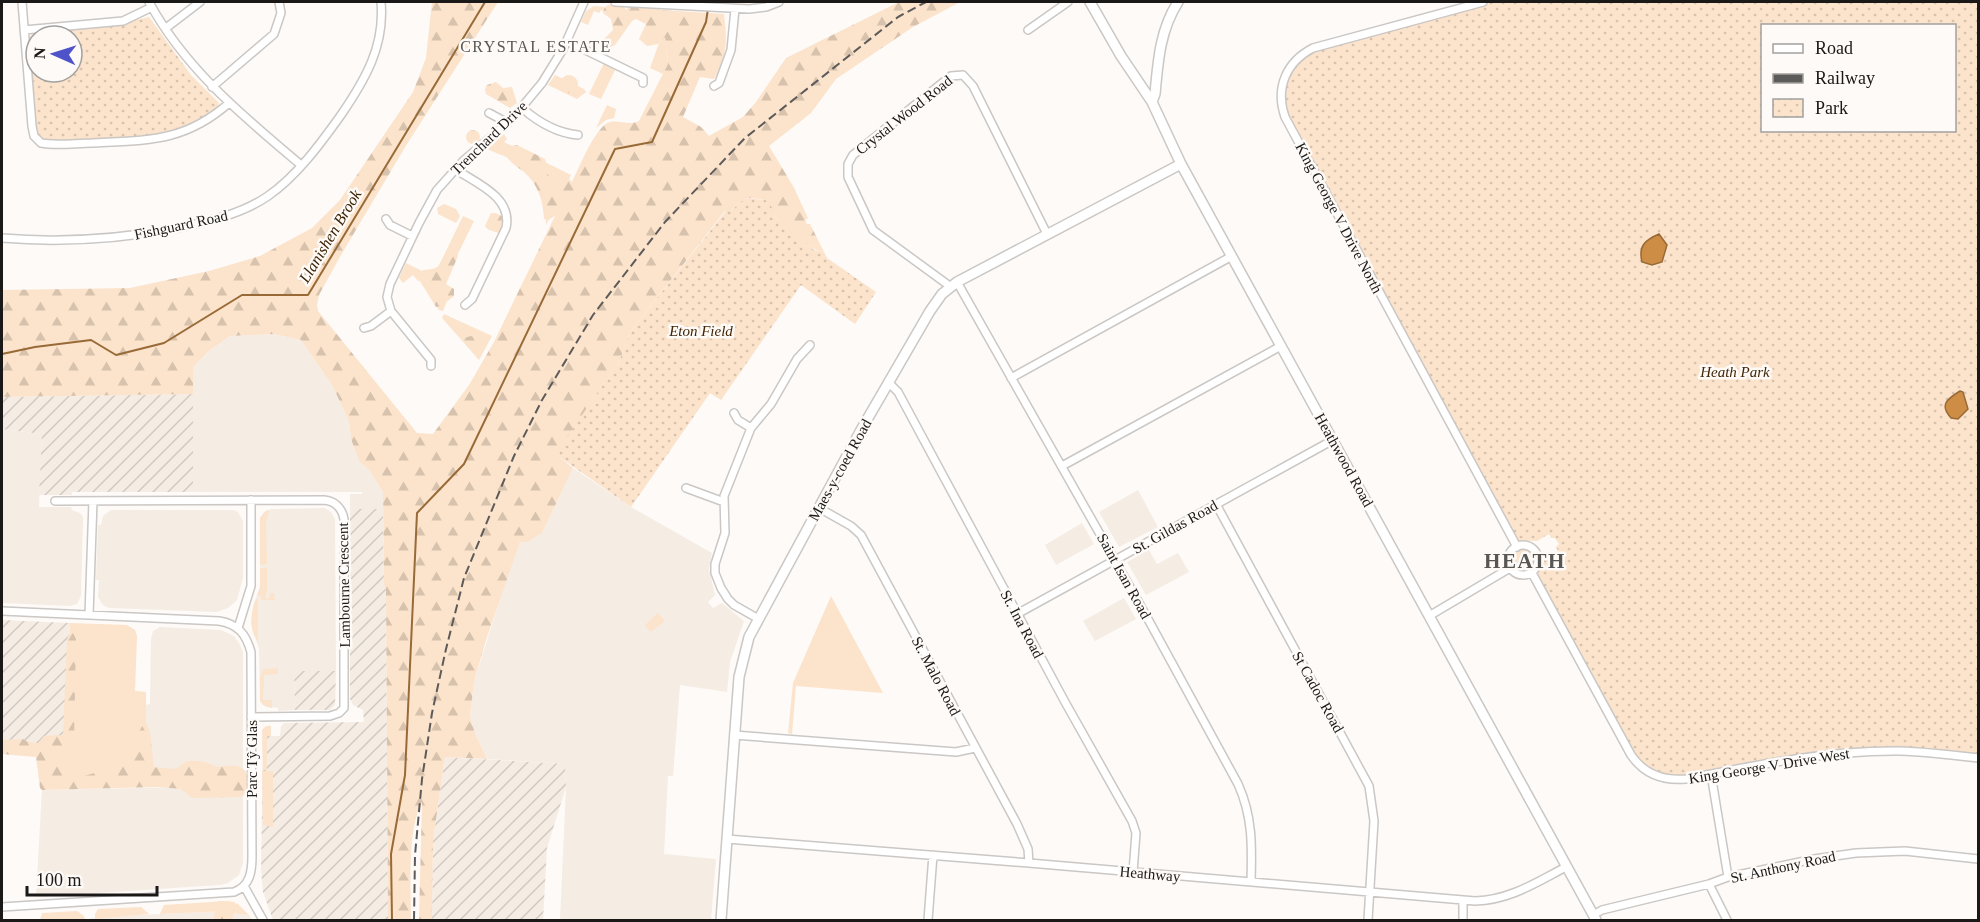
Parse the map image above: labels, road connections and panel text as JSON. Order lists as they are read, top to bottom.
{
  "streets": {
    "street": [
      "Crystal Wood Road",
      "Trenchard Drive",
      "King George V Drive North",
      "Fishguard Road",
      "Heathwood Road",
      "Maes-y-coed Road",
      "St. Gildas Road",
      "Saint Isan Road",
      "Lambourne Crescent",
      "St. Ina Road",
      "St. Malo Road",
      "St Cadoc Road",
      "Parc Tŷ Glas",
      "King George V Drive West",
      "St. Anthony Road",
      "Heathway"
    ]
  },
  "crossings": [
    ["Crystal Wood Road", "Maes-y-coed Road"],
    ["Crystal Wood Road", "Saint Isan Road"],
    ["King George V Drive North", "King George V Drive West"],
    ["Heathwood Road", "Maes-y-coed Road"],
    ["Heathwood Road", "St. Gildas Road"],
    ["Heathwood Road", "St. Anthony Road"],
    ["Heathwood Road", "Heathway"],
    ["Maes-y-coed Road", "Saint Isan Road"],
    ["Maes-y-coed Road", "St. Ina Road"],
    ["Maes-y-coed Road", "St. Malo Road"],
    ["Maes-y-coed Road", "Heathway"],
    ["St. Gildas Road", "Saint Isan Road"],
    ["St. Gildas Road", "St. Ina Road"],
    ["St. Gildas Road", "St Cadoc Road"],
    ["Saint Isan Road", "Heathway"],
    ["Lambourne Crescent", "Parc Tŷ Glas"],
    ["St. Ina Road", "Heathway"],
    ["St. Malo Road", "Heathway"],
    ["St Cadoc Road", "Heathway"]
  ],
  "districts": ["CRYSTAL ESTATE", "HEATH"],
  "water": ["Llanishen Brook"],
  "parks": ["Eton Field", "Heath Park"],
  "legend": ["Road", "Railway", "Park"],
  "scale_bar": "100 m",
  "north": "left"
}
